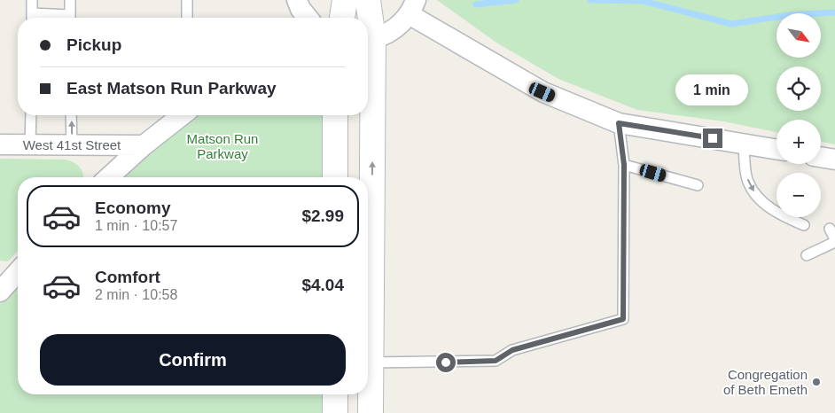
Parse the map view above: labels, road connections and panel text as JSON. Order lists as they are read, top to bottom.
{
  "streets": {
    "street": ["West 41st Street"]
  },
  "parks": ["Matson Run Parkway"],
  "places": ["Congregation of Beth Emeth"],
  "north": "bottom right",
  "page": {
    "map_buttons": ["+", "−"],
    "banner": ["Pickup", "East Matson Run Parkway"],
    "bubble": "1 min",
    "list": [
      {
        "name": "Economy",
        "note": "1 min · 10:57",
        "value": "$2.99"
      },
      {
        "name": "Comfort",
        "note": "2 min · 10:58",
        "value": "$4.04"
      }
    ],
    "buttons": "Confirm"
  }
}
